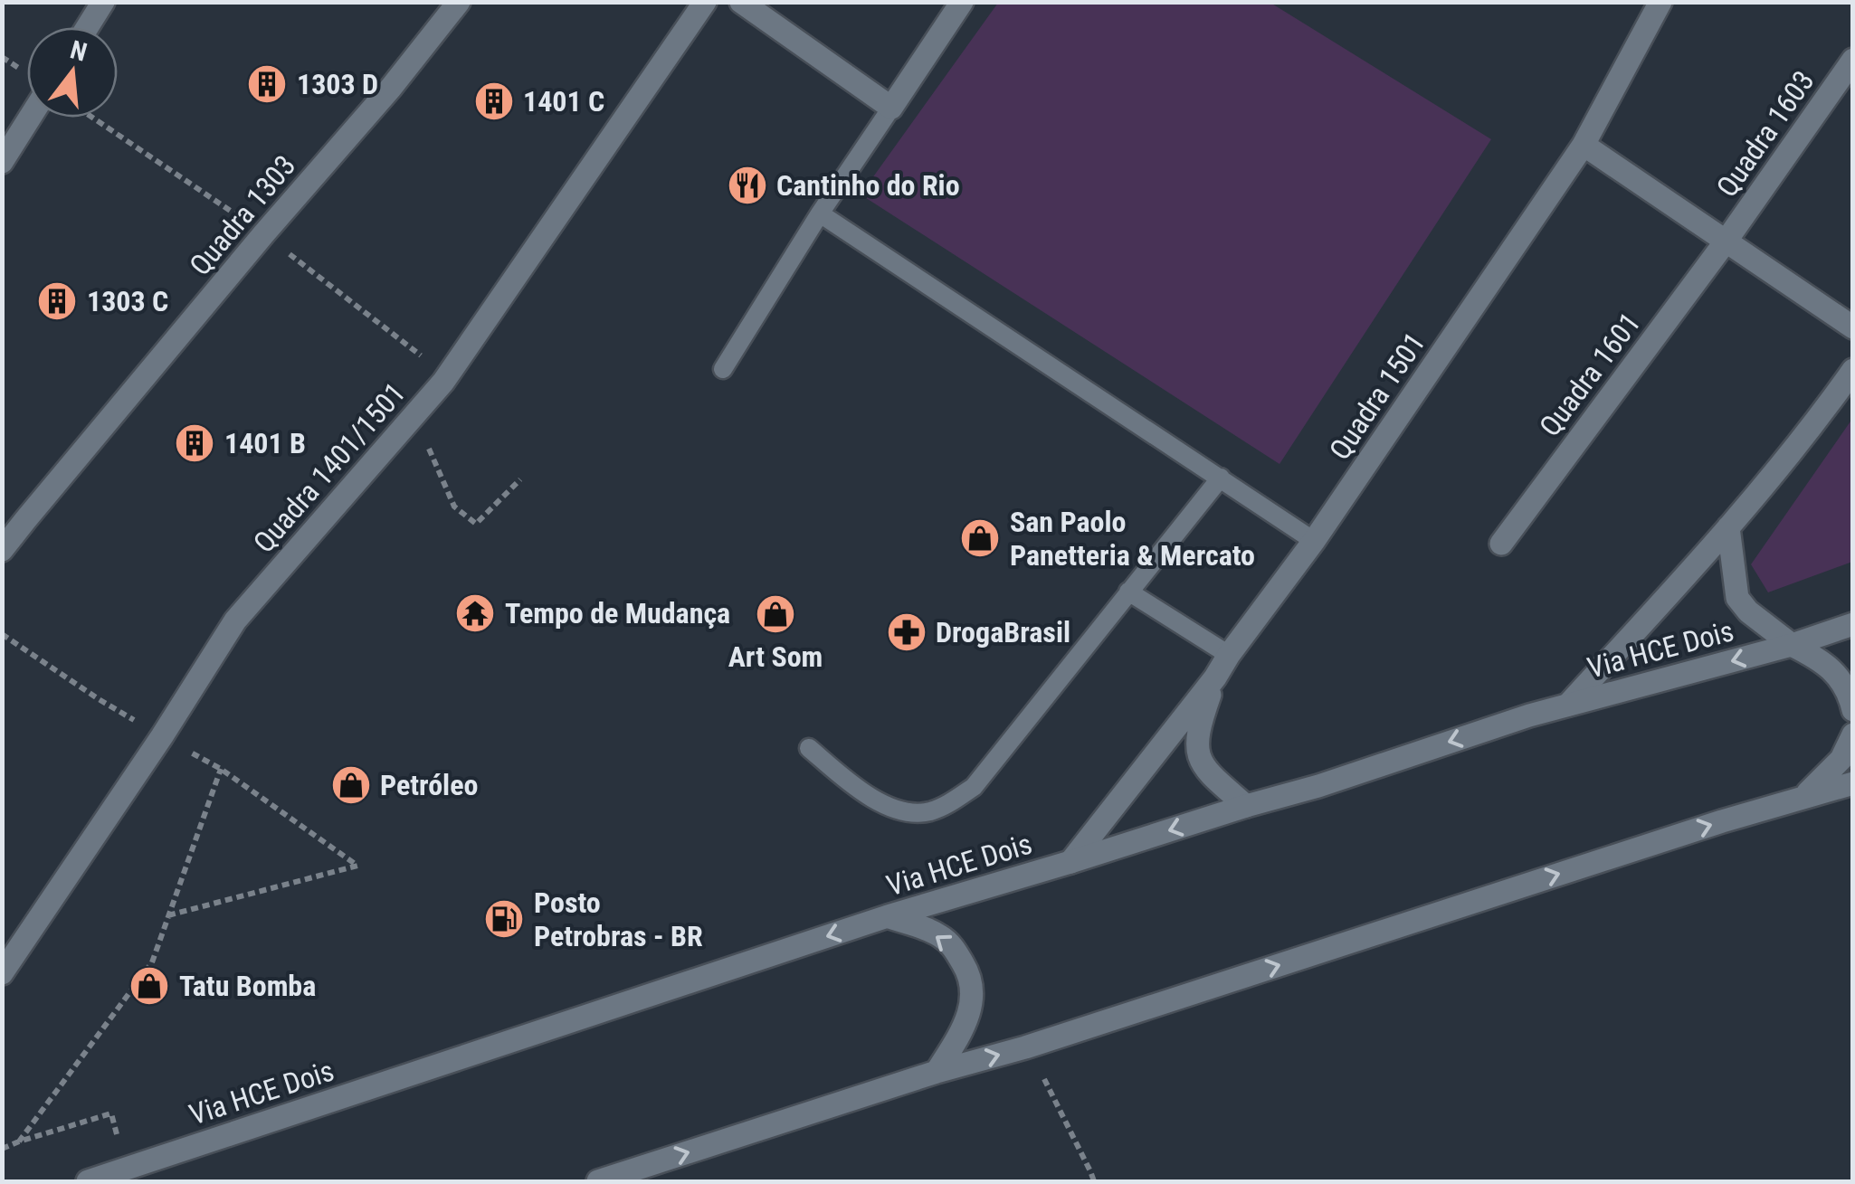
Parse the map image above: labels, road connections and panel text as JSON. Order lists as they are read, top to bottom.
{
  "streets": {
    "street": [
      "Quadra 1603",
      "Quadra 1303",
      "Quadra 1601",
      "Quadra 1501",
      "Quadra 1401/1501",
      "Via HCE Dois"
    ]
  },
  "crossings": [
    ["Quadra 1603", "Quadra 1601"],
    ["Quadra 1603", "Quadra 1501"],
    ["Quadra 1501", "Via HCE Dois"]
  ],
  "places": {
    "building": [
      "1303 D",
      "1401 C",
      "1303 C",
      "1401 B"
    ],
    "restaurant": ["Cantinho do Rio"],
    "shop": [
      "San Paolo Panetteria & Mercato",
      "Art Som",
      "Petróleo",
      "Tatu Bomba"
    ],
    "temple": ["Tempo de Mudança"],
    "pharmacy": ["DrogaBrasil"],
    "fuel station": ["Posto Petrobras - BR"]
  },
  "north": "top"
}
